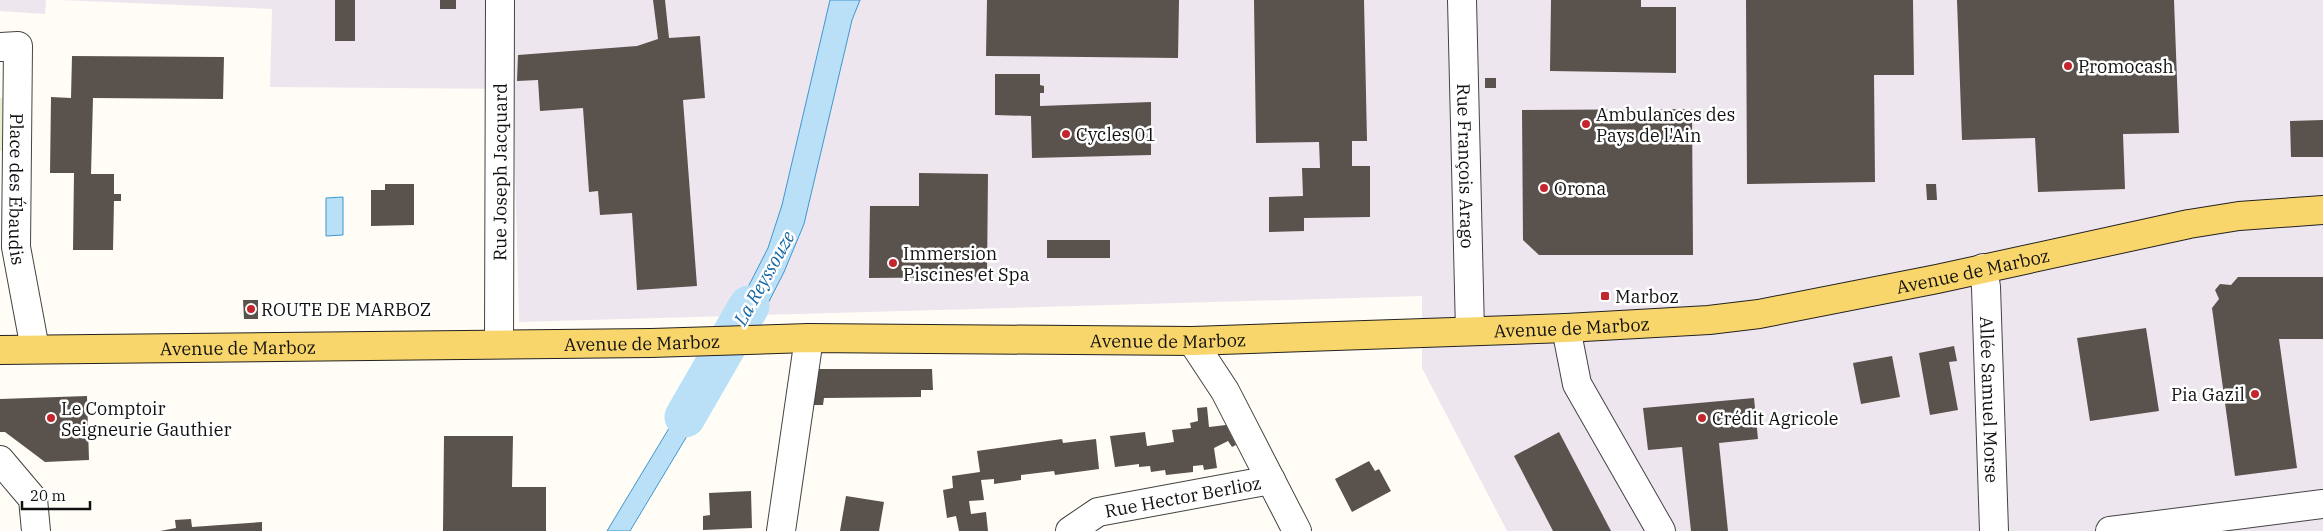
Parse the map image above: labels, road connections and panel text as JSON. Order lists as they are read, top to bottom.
{
  "streets": {
    "main road": ["Avenue de Marboz"],
    "street": [
      "Rue François Arago",
      "Rue Joseph Jacquard",
      "Place des Ébaudis",
      "Allée Samuel Morse",
      "Rue Hector Berlioz"
    ]
  },
  "crossings": [
    ["Rue François Arago", "Avenue de Marboz"],
    ["Rue Joseph Jacquard", "Avenue de Marboz"],
    ["Place des Ébaudis", "Avenue de Marboz"],
    ["Avenue de Marboz", "Allée Samuel Morse"]
  ],
  "water": ["La Reyssouze"],
  "places": {
    "other": [
      "Promocash",
      "Ambulances des Pays de l'Ain",
      "Cycles 01",
      "Orona",
      "Immersion Piscines et Spa",
      "ROUTE DE MARBOZ",
      "Pia Gazil",
      "Le Comptoir Seigneurie Gauthier",
      "Crédit Agricole"
    ],
    "transit": ["Marboz"]
  },
  "scale_bar": "20 m"
}
